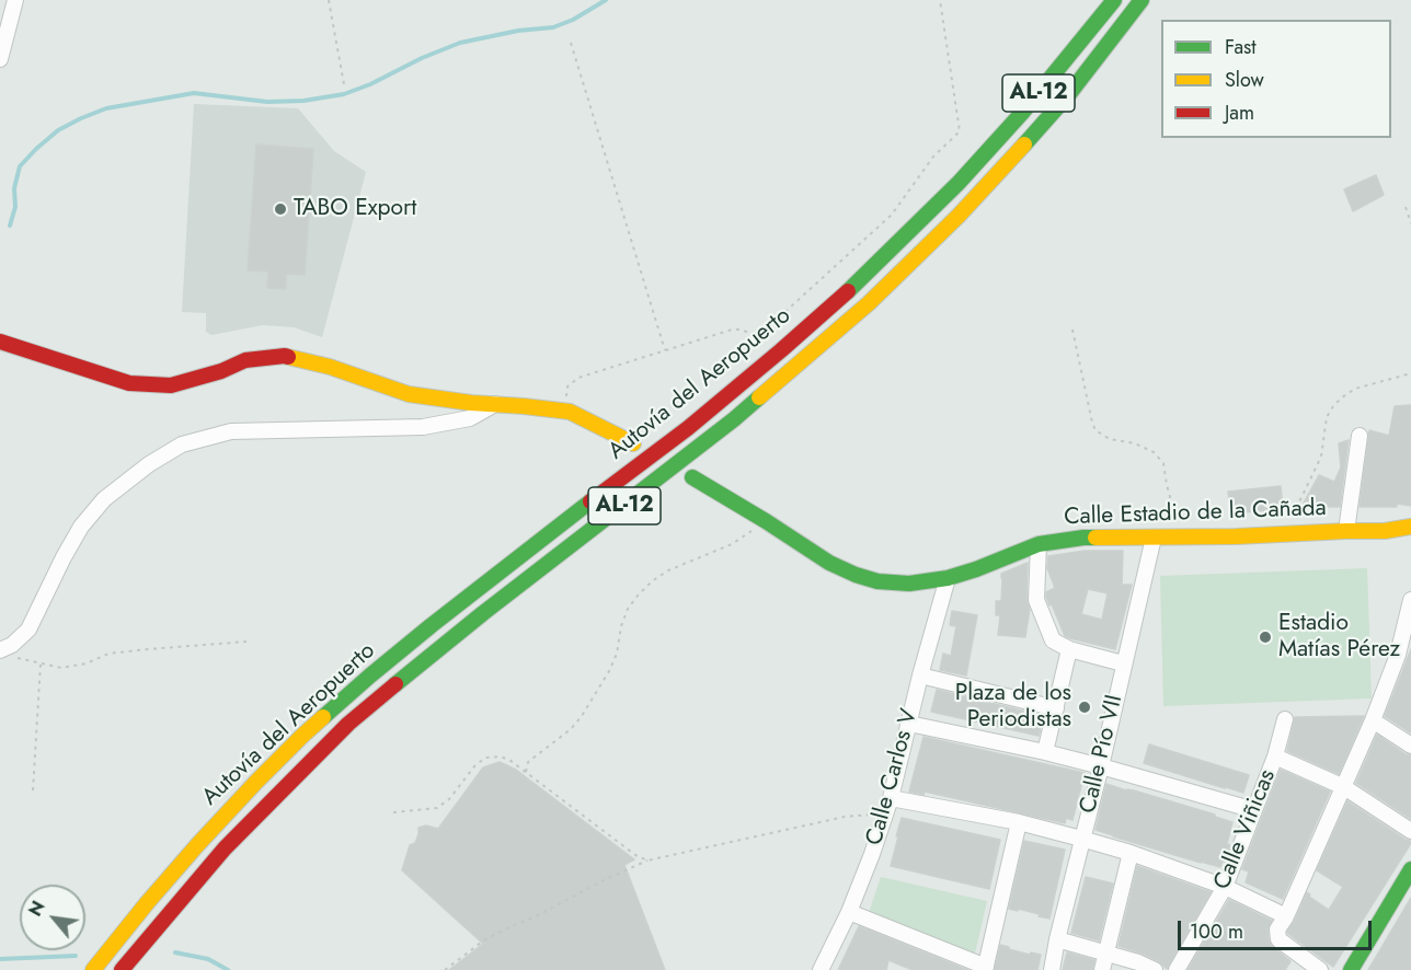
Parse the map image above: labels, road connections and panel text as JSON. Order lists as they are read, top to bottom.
{
  "streets": {
    "main road": ["AL-12", "Autovía del Aeropuerto", "Calle Estadio de la Cañada"],
    "street": ["Calle Pío VII", "Calle Carlos V", "Calle Viñicas"]
  },
  "crossings": [
    ["Calle Estadio de la Cañada", "Calle Pío VII"],
    ["Calle Estadio de la Cañada", "Calle Carlos V"]
  ],
  "places": ["TABO Export", "Estadio Matías Pérez", "Plaza de los Periodistas"],
  "legend": ["Fast", "Slow", "Jam"],
  "scale_bar": "100 m",
  "north": "top left"
}
